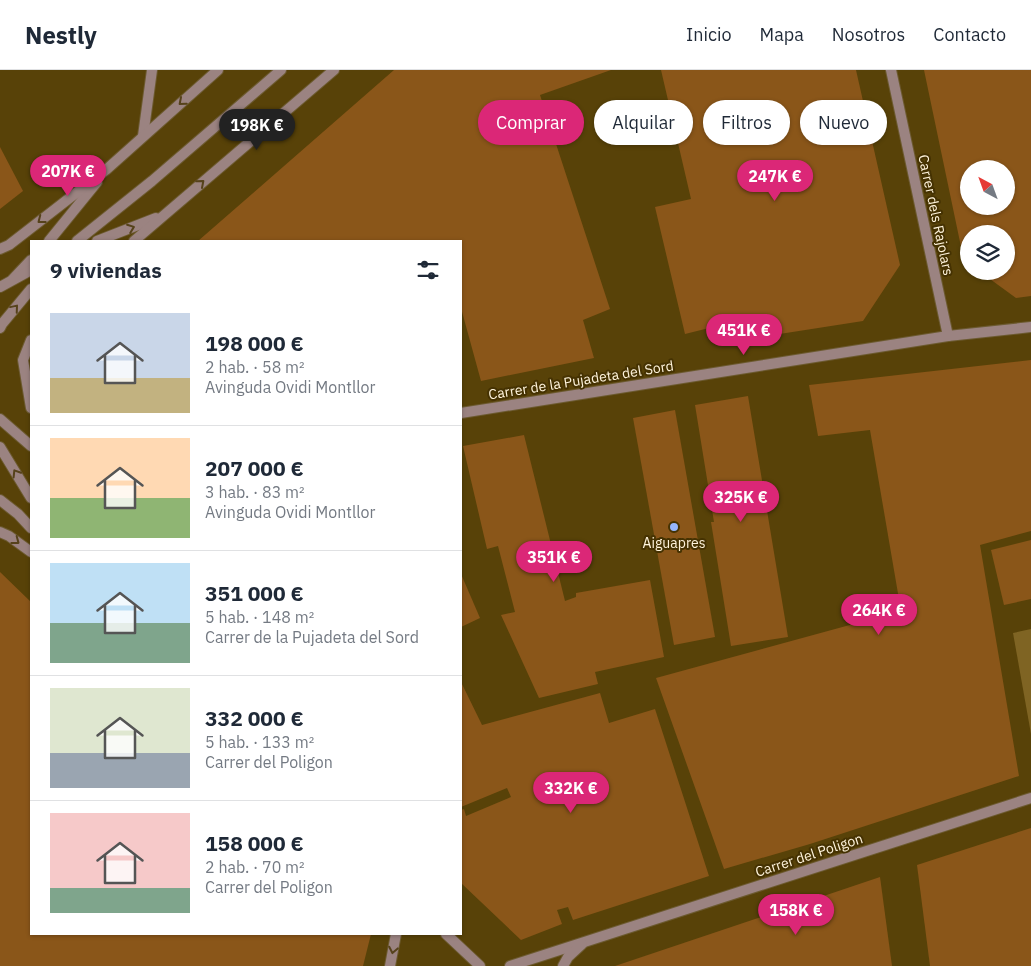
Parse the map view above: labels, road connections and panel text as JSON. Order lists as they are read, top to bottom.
{
  "streets": {
    "street": ["Carrer dels Rajolars", "Carrer de la Pujadeta del Sord", "Carrer del Poligon"]
  },
  "crossings": [
    ["Carrer dels Rajolars", "Carrer de la Pujadeta del Sord"]
  ],
  "places": ["Aiguapres"],
  "north": "top left",
  "page": {
    "header": "Nestly",
    "nav": [
      "Inicio",
      "Mapa",
      "Nosotros",
      "Contacto"
    ],
    "chip": [
      "Comprar",
      "Alquilar",
      "Filtros",
      "Nuevo"
    ],
    "price": [
      "198K €",
      "207K €",
      "247K €",
      "451K €",
      "325K €",
      "351K €",
      "264K €",
      "332K €",
      "158K €"
    ],
    "heading": "9 viviendas",
    "list": [
      {
        "name": "198 000 €",
        "note": "2 hab. · 58 m² · Avinguda Ovidi Montllor"
      },
      {
        "name": "207 000 €",
        "note": "3 hab. · 83 m² · Avinguda Ovidi Montllor"
      },
      {
        "name": "351 000 €",
        "note": "5 hab. · 148 m² · Carrer de la Pujadeta del Sord"
      },
      {
        "name": "332 000 €",
        "note": "5 hab. · 133 m² · Carrer del Poligon"
      },
      {
        "name": "158 000 €",
        "note": "2 hab. · 70 m² · Carrer del Poligon"
      }
    ]
  }
}
